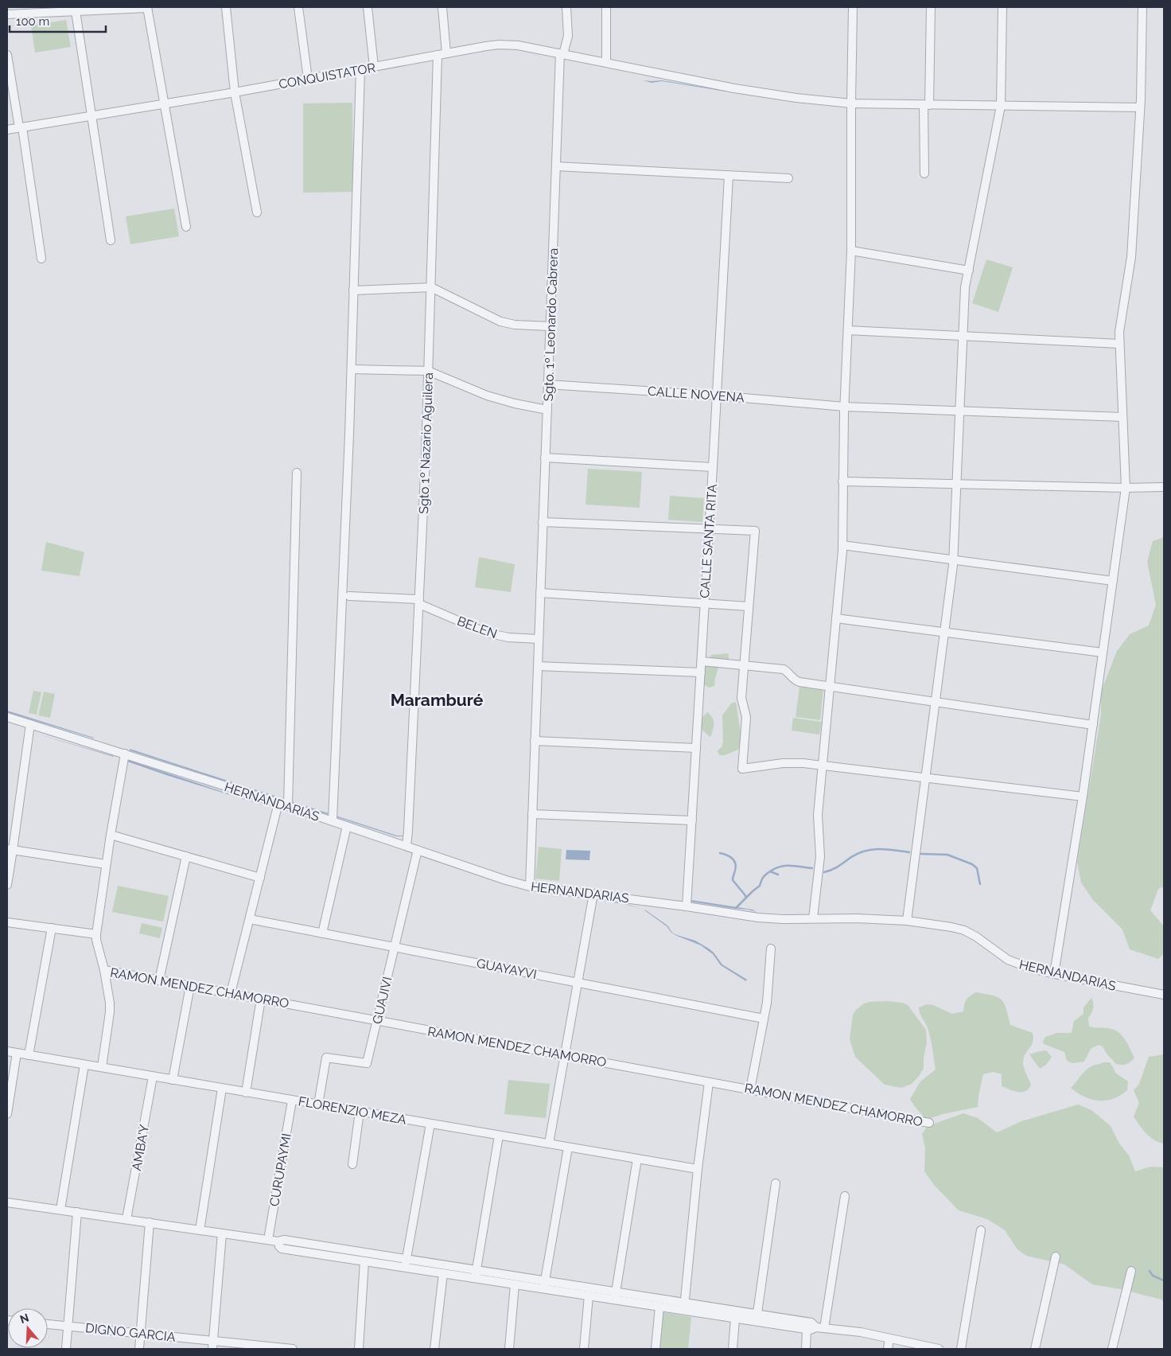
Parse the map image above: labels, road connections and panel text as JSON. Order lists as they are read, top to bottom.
{
  "streets": {
    "street": [
      "CONQUISTATOR",
      "Sgto. 1º Leonardo Cabrera",
      "CALLE NOVENA",
      "Sgto 1º Nazario Aguilera",
      "CALLE SANTA RITA",
      "BELEN",
      "HERNANDARIAS",
      "GUAYAYVI",
      "RAMON MENDEZ CHAMORRO",
      "GUAJIVI",
      "FLORENZIO MEZA",
      "AMBA'Y",
      "CURUPAYMI",
      "DIGNO GARCIA"
    ]
  },
  "crossings": [
    ["CONQUISTATOR", "Sgto. 1º Leonardo Cabrera"],
    ["CONQUISTATOR", "Sgto 1º Nazario Aguilera"],
    ["Sgto. 1º Leonardo Cabrera", "CALLE NOVENA"],
    ["Sgto. 1º Leonardo Cabrera", "BELEN"],
    ["Sgto. 1º Leonardo Cabrera", "HERNANDARIAS"],
    ["CALLE NOVENA", "CALLE SANTA RITA"],
    ["Sgto 1º Nazario Aguilera", "BELEN"],
    ["Sgto 1º Nazario Aguilera", "HERNANDARIAS"],
    ["CALLE SANTA RITA", "HERNANDARIAS"],
    ["HERNANDARIAS", "GUAJIVI"],
    ["GUAYAYVI", "GUAJIVI"],
    ["RAMON MENDEZ CHAMORRO", "GUAJIVI"],
    ["GUAJIVI", "FLORENZIO MEZA"],
    ["FLORENZIO MEZA", "AMBA'Y"],
    ["FLORENZIO MEZA", "CURUPAYMI"]
  ],
  "districts": ["Maramburé"],
  "scale_bar": "100 m",
  "north": "top"
}
